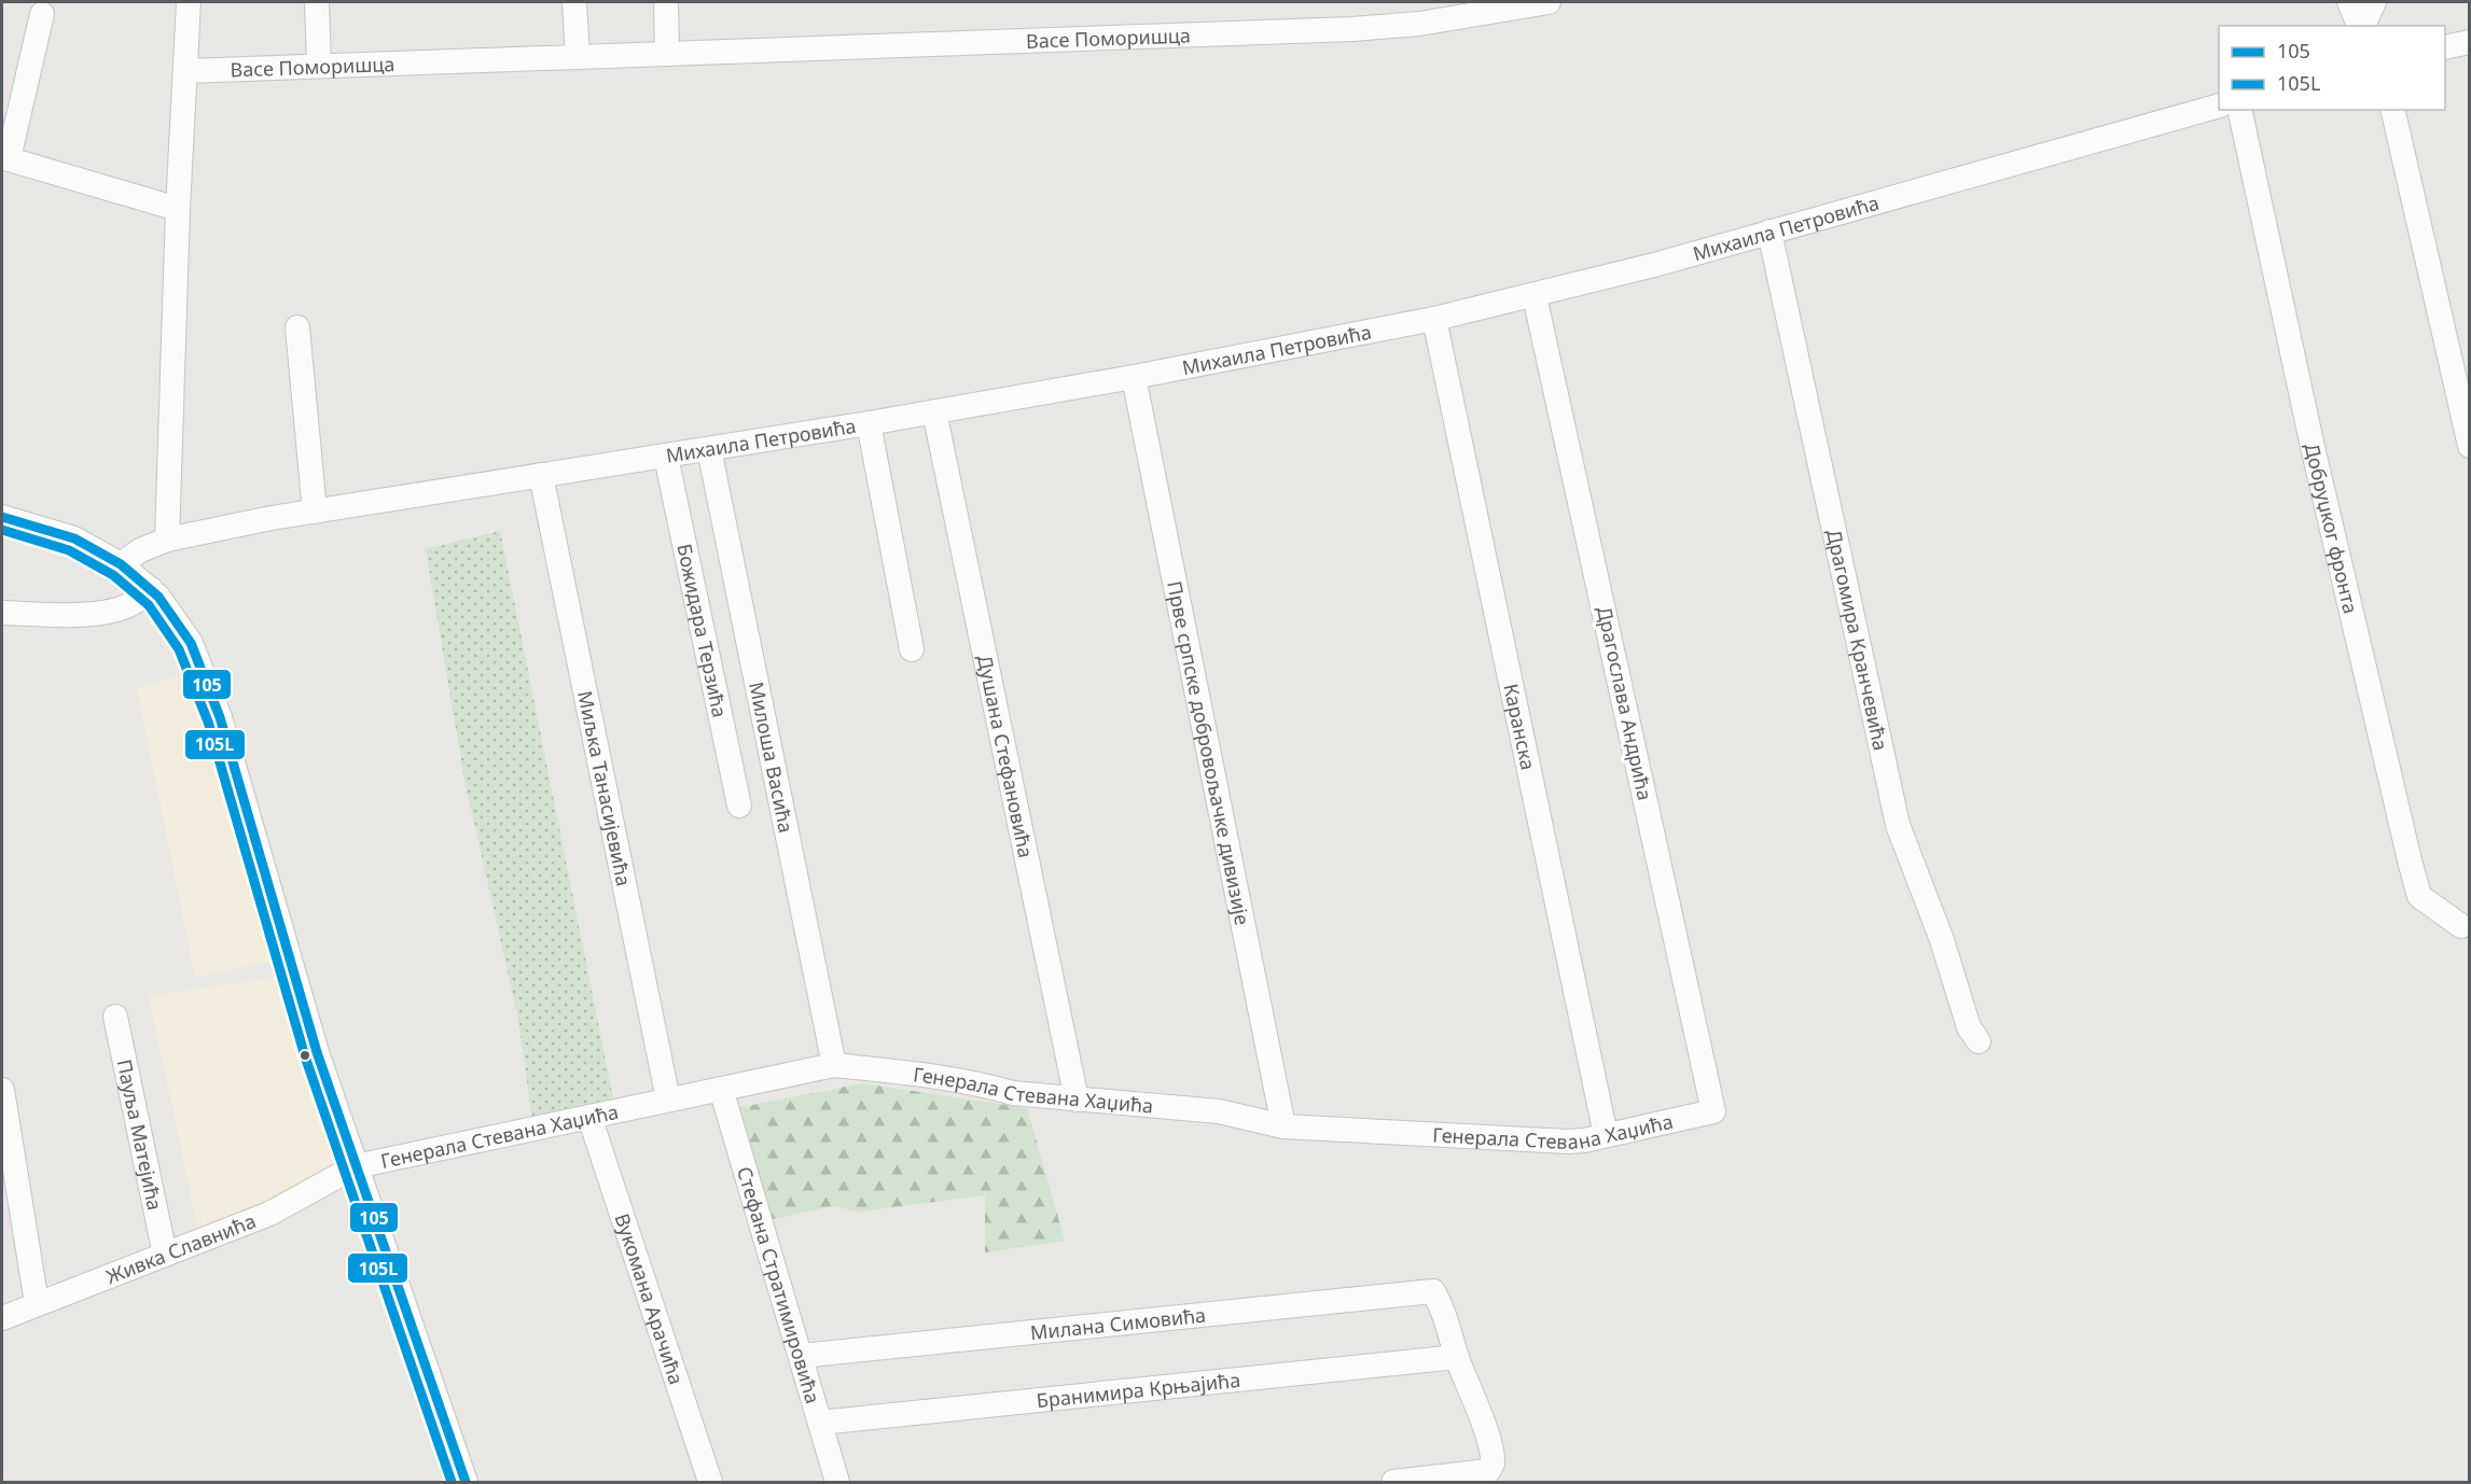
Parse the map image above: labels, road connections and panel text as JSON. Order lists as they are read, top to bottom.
{
  "streets": {
    "street": [
      "Васе Поморишца",
      "Михаила Петровића",
      "Добруџког фронта",
      "Божидара Терзића",
      "Драгомира Кранчевића",
      "Драгослава Андрића",
      "Каранска",
      "Прве српске добровољачке дивизије",
      "Душана Стефановића",
      "Милоша Васића",
      "Миљка Танасијевића",
      "Генерала Стевана Хаџића",
      "Пауља Матејића",
      "Живка Славнића",
      "Стефана Стратимировића",
      "Вукомана Арачића",
      "Милана Симовића",
      "Бранимира Крњајића"
    ]
  },
  "crossings": [
    ["Михаила Петровића", "Божидара Терзића"],
    ["Михаила Петровића", "Драгомира Кранчевића"],
    ["Михаила Петровића", "Драгослава Андрића"],
    ["Михаила Петровића", "Каранска"],
    ["Михаила Петровића", "Прве српске добровољачке дивизије"],
    ["Михаила Петровића", "Душана Стефановића"],
    ["Михаила Петровића", "Милоша Васића"],
    ["Михаила Петровића", "Миљка Танасијевића"],
    ["Драгослава Андрића", "Генерала Стевана Хаџића"],
    ["Каранска", "Генерала Стевана Хаџића"],
    ["Прве српске добровољачке дивизије", "Генерала Стевана Хаџића"],
    ["Душана Стефановића", "Генерала Стевана Хаџића"],
    ["Милоша Васића", "Генерала Стевана Хаџића"],
    ["Миљка Танасијевића", "Генерала Стевана Хаџића"],
    ["Генерала Стевана Хаџића", "Живка Славнића"],
    ["Генерала Стевана Хаџића", "Стефана Стратимировића"],
    ["Генерала Стевана Хаџића", "Вукомана Арачића"],
    ["Пауља Матејића", "Живка Славнића"],
    ["Стефана Стратимировића", "Милана Симовића"],
    ["Стефана Стратимировића", "Бранимира Крњајића"],
    ["Милана Симовића", "Бранимира Крњајића"]
  ],
  "lines": ["transit line 105", "transit line 105L"],
  "legend": ["105", "105L"]
}
